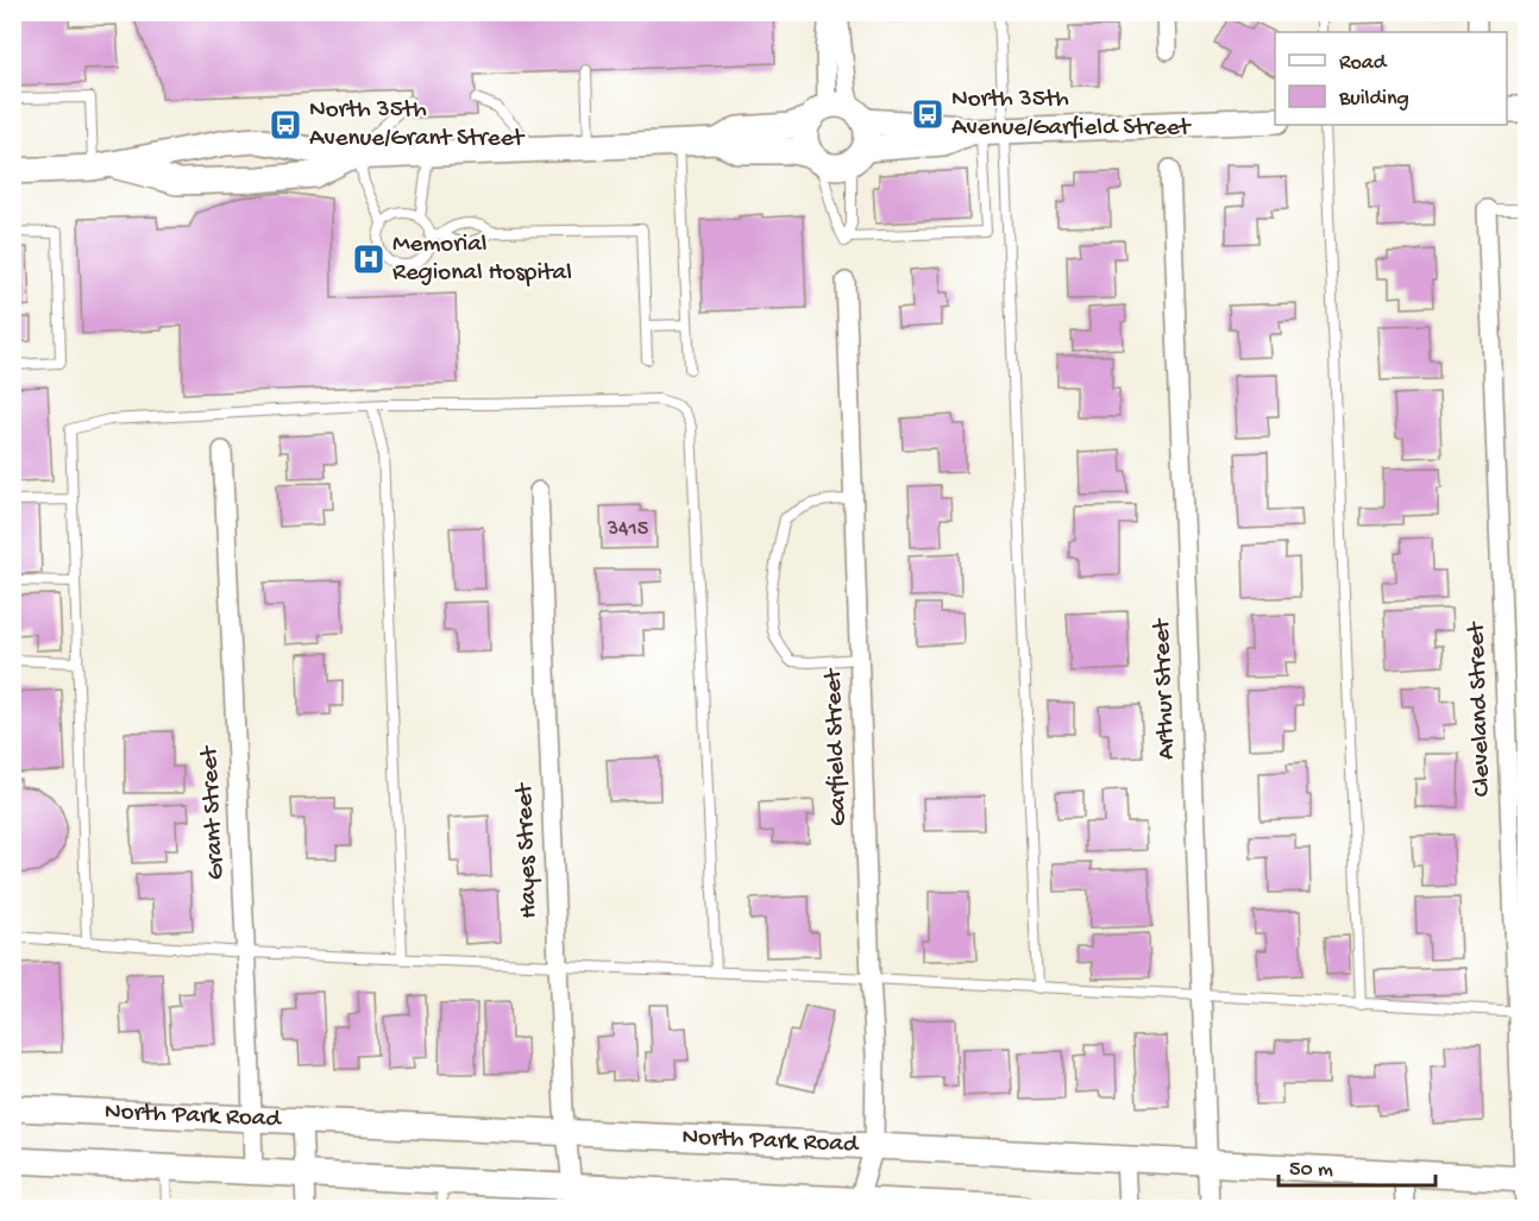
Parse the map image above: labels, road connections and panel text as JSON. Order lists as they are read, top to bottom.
{
  "streets": {
    "street": [
      "Arthur Street",
      "Cleveland Street",
      "Garfield Street",
      "Grant Street",
      "Hayes Street",
      "North Park Road"
    ]
  },
  "crossings": [
    ["Arthur Street", "North Park Road"],
    ["Cleveland Street", "North Park Road"],
    ["Garfield Street", "North Park Road"],
    ["Grant Street", "North Park Road"],
    ["Hayes Street", "North Park Road"]
  ],
  "places": {
    "bus stop": ["North 35th Avenue/Garfield Street", "North 35th Avenue/Grant Street"],
    "hospital": ["Memorial Regional Hospital"]
  },
  "house_numbers": ["3415"],
  "legend": ["Road", "Building"],
  "scale_bar": "50 m"
}
